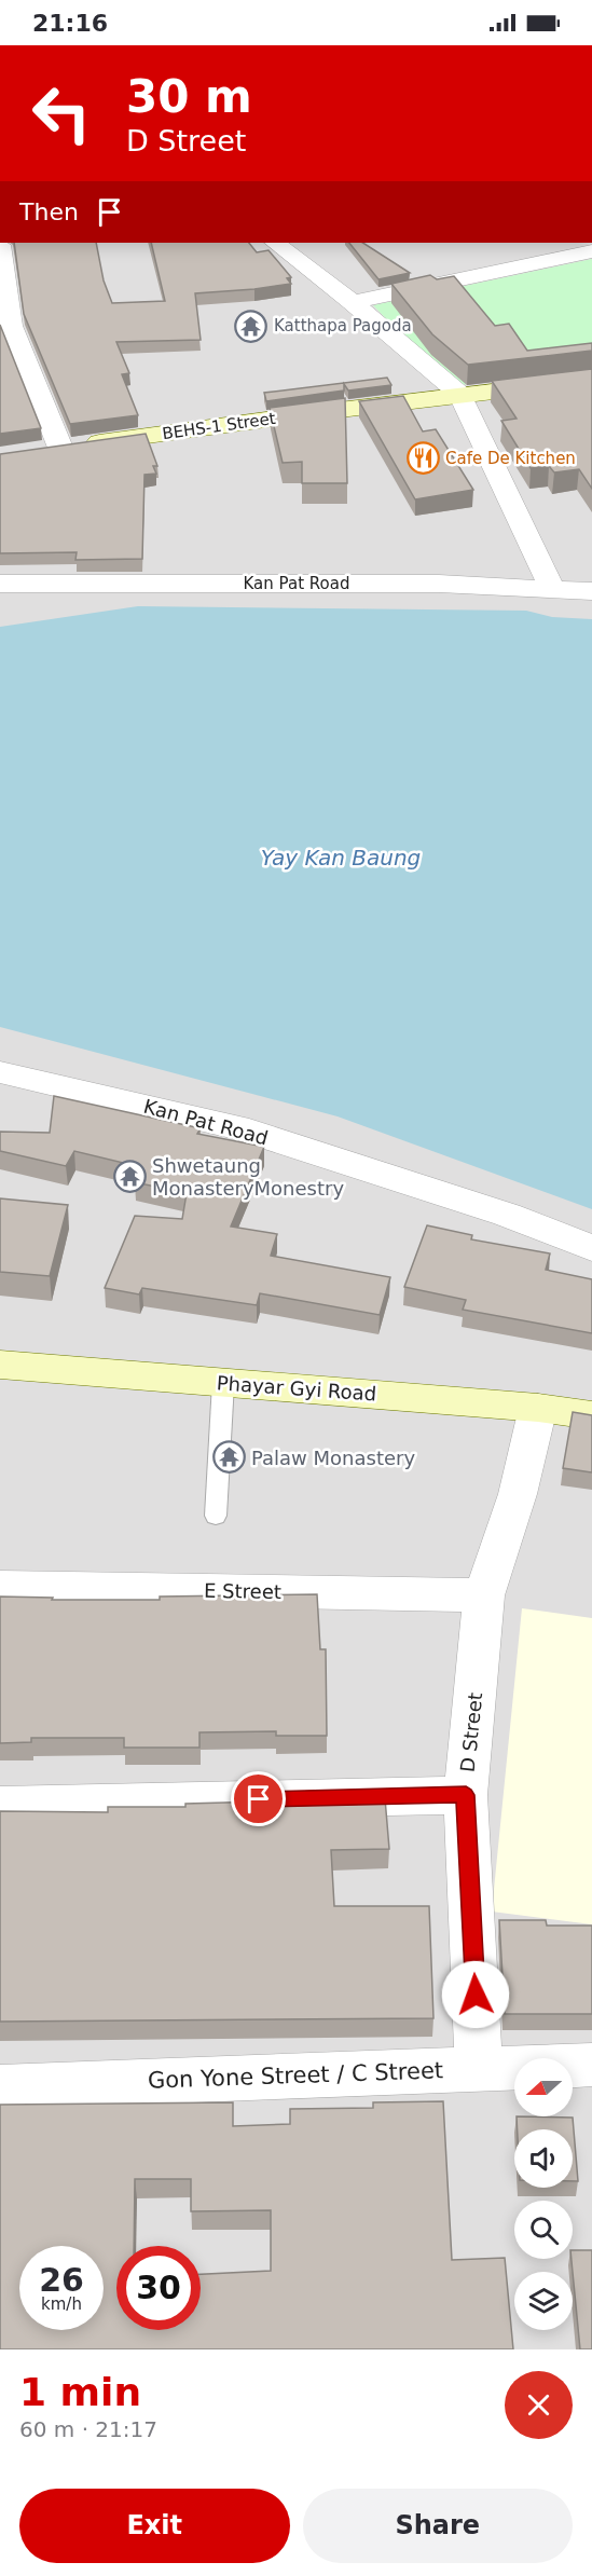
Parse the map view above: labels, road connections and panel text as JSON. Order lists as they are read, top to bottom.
{
  "streets": {
    "main road": ["BEHS-1 Street", "Phayar Gyi Road"],
    "street": [
      "Kan Pat Road",
      "E Street",
      "D Street",
      "Gon Yone Street / C Street"
    ]
  },
  "crossings": [
    ["Phayar Gyi Road", "D Street"],
    ["E Street", "D Street"]
  ],
  "water": ["Yay Kan Baung"],
  "places": {
    "temple": ["Katthapa Pagoda", "Shwetaung MonasteryMonestry", "Palaw Monastery"],
    "restaurant": ["Cafe De Kitchen"]
  },
  "north": "left",
  "page": {
    "status": "21:16",
    "turn": ["30 m", "D Street"],
    "then": "Then",
    "speed": "26 km/h",
    "limit": "30",
    "heading": ["1 min", "60 m · 21:17"],
    "buttons": ["Exit", "Share"]
  }
}
